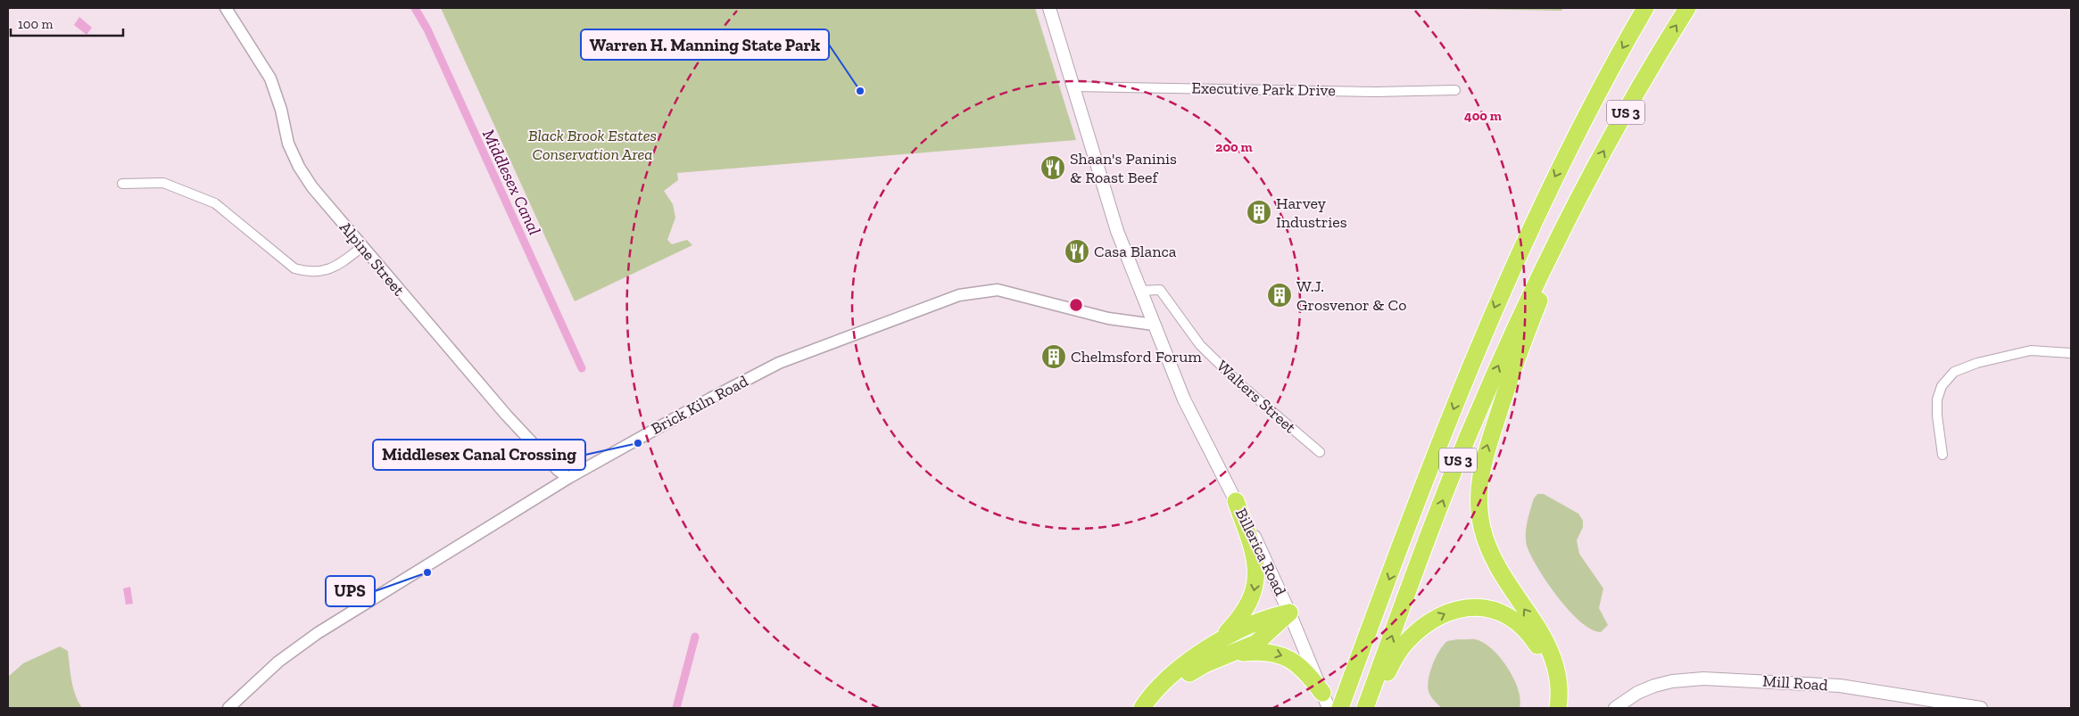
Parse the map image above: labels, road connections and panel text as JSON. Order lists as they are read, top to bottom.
{
  "streets": {
    "highway": ["US 3"],
    "main road": ["Billerica Road", "Mill Road"],
    "street": [
      "Executive Park Drive",
      "Alpine Street",
      "Walters Street",
      "Brick Kiln Road"
    ]
  },
  "crossings": [
    ["Executive Park Drive", "Billerica Road"],
    ["Alpine Street", "Brick Kiln Road"],
    ["Walters Street", "Billerica Road"],
    ["Brick Kiln Road", "Billerica Road"]
  ],
  "water": ["Middlesex Canal"],
  "parks": ["Black Brook Estates Conservation Area"],
  "places": {
    "other": ["Warren H. Manning State Park", "Middlesex Canal Crossing", "UPS"],
    "restaurant": ["Shaan's Paninis & Roast Beef", "Casa Blanca"],
    "building": ["Harvey Industries", "W.J. Grosvenor & Co", "Chelmsford Forum"]
  },
  "scale_bar": "100 m",
  "rings": ["400 m", "200 m"]
}
